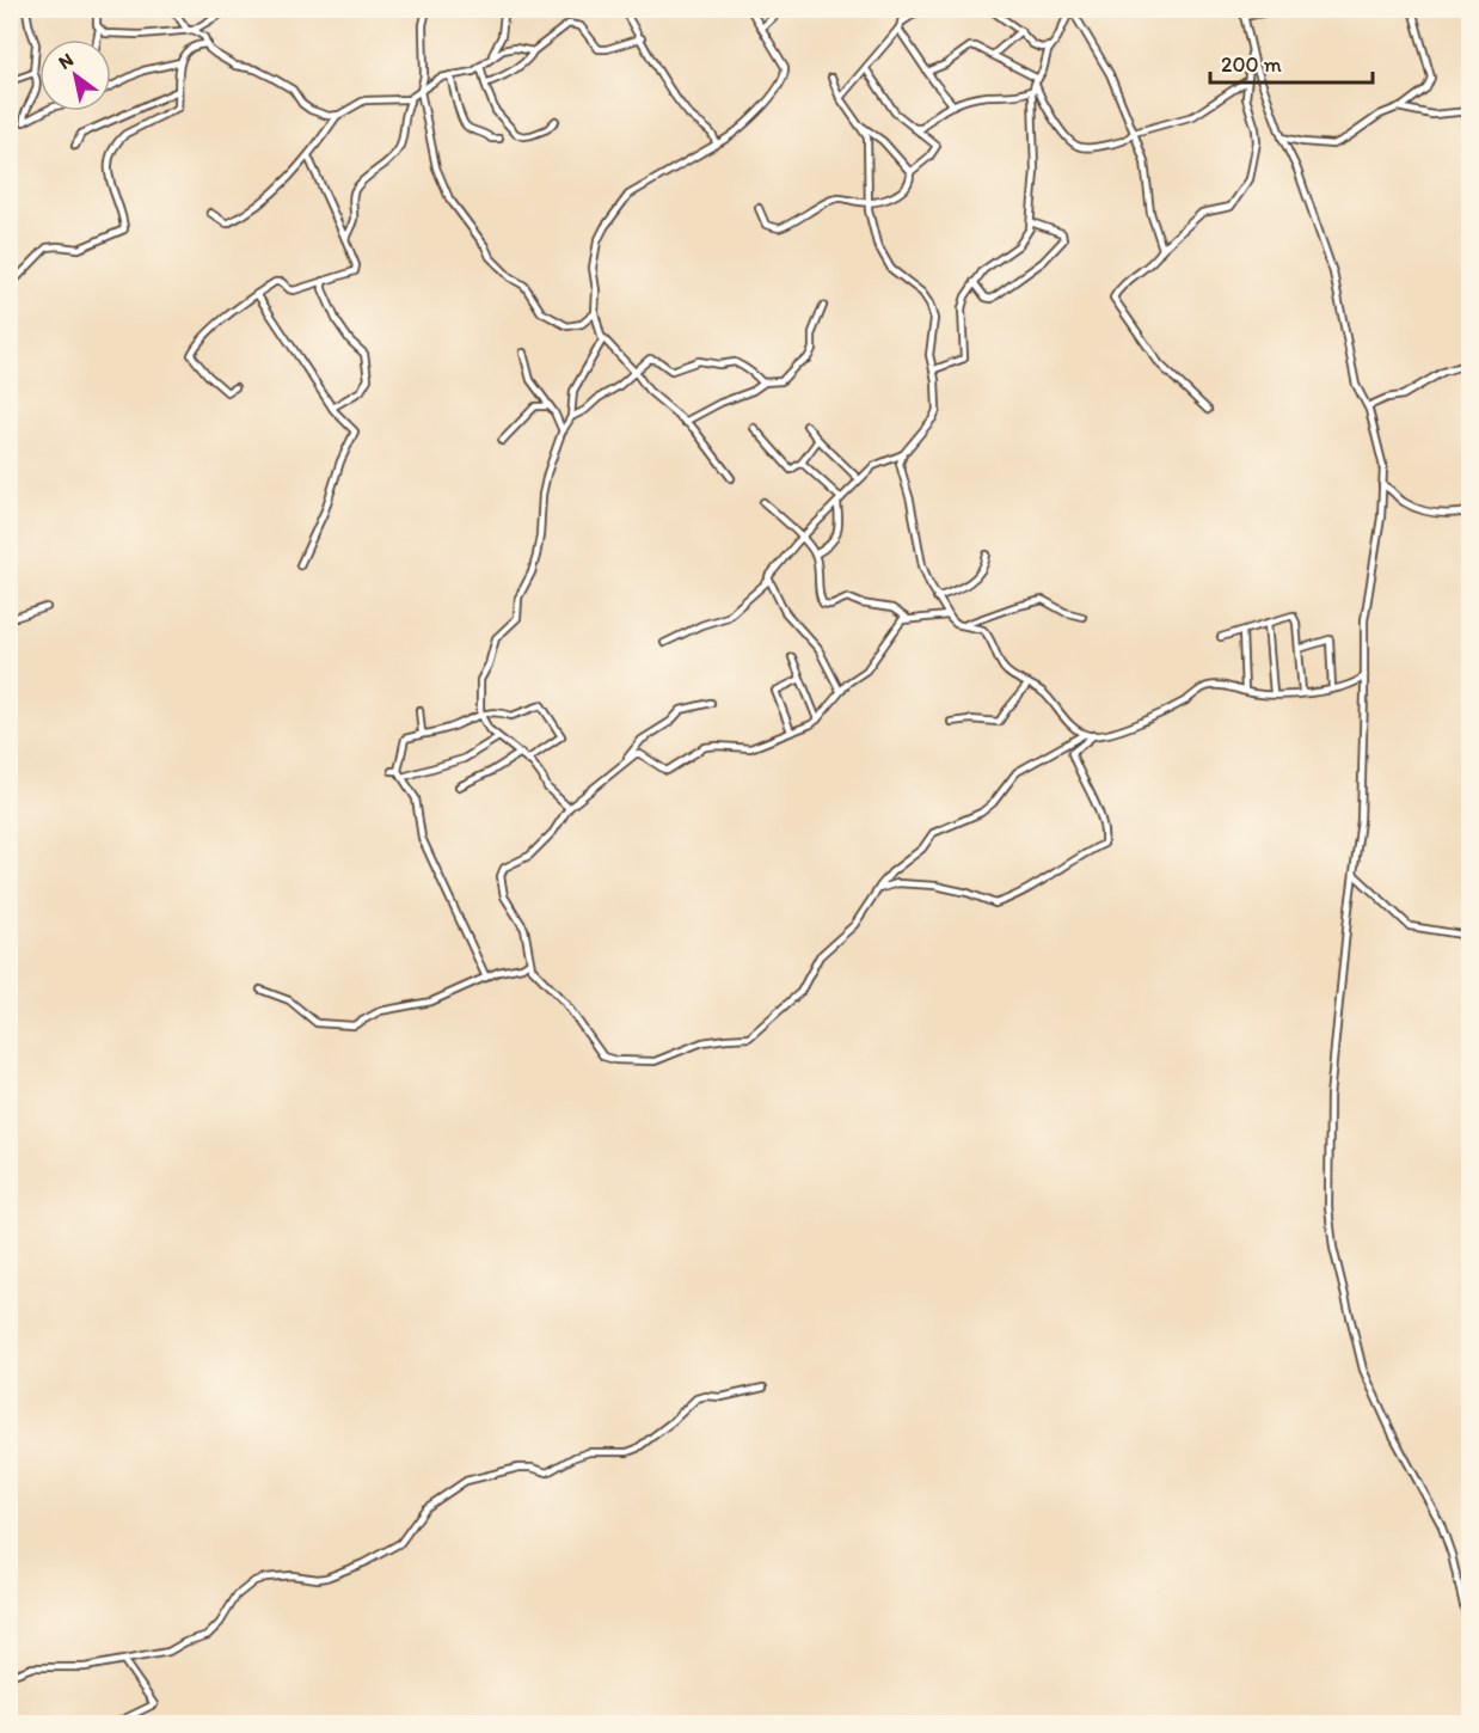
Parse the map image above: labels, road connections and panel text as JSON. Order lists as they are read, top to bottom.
{
  "scale_bar": "200 m",
  "north": "top left"
}
